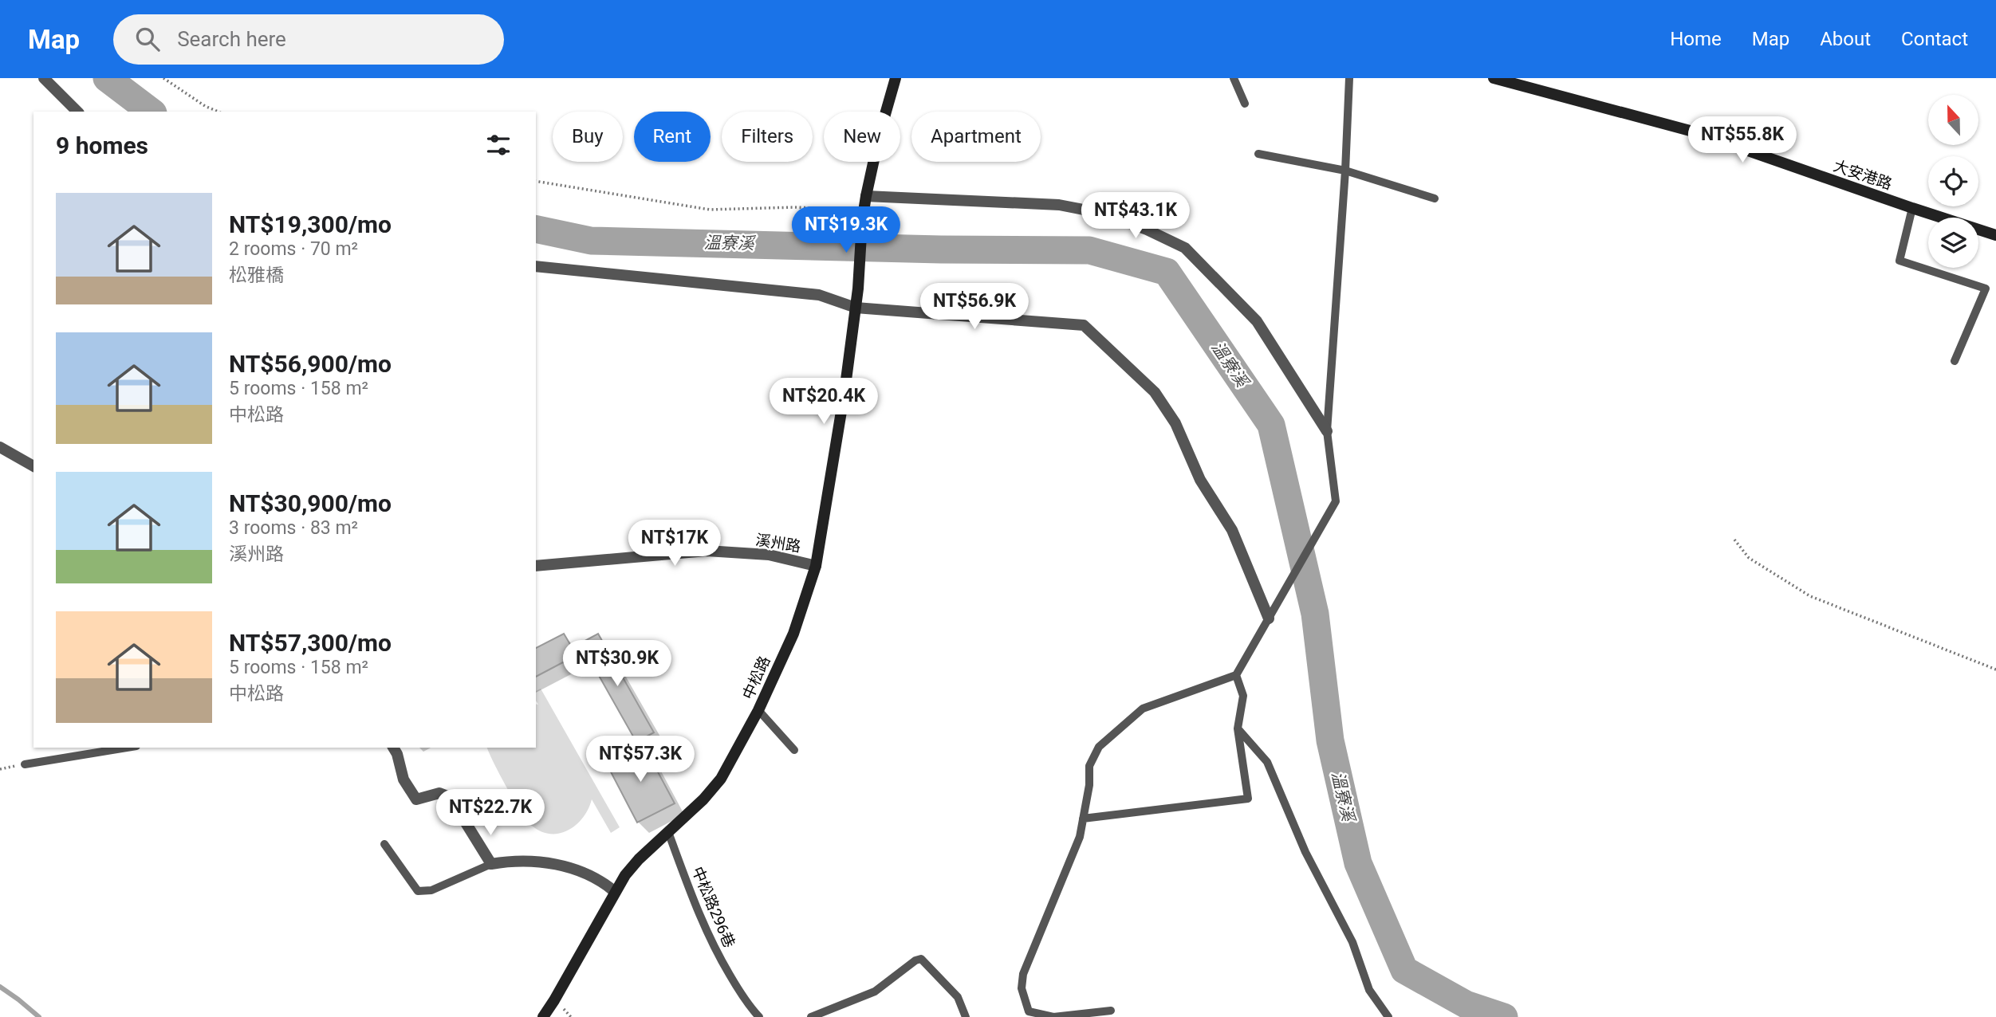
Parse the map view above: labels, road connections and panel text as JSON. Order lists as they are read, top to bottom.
{
  "streets": {
    "street": ["大安港路", "溪州路", "中松路"],
    "lane": ["中松路296巷"]
  },
  "crossings": [
    ["溪州路", "中松路"],
    ["中松路", "中松路296巷"]
  ],
  "water": ["溫寮溪"],
  "north": "top",
  "page": {
    "header": "Map",
    "search": "Search here",
    "nav": [
      "Home",
      "Map",
      "About",
      "Contact"
    ],
    "chip": [
      "Buy",
      "Rent",
      "Filters",
      "New",
      "Apartment"
    ],
    "heading": "9 homes",
    "price": [
      "NT$55.8K",
      "NT$43.1K",
      "NT$19.3K",
      "NT$56.9K",
      "NT$20.4K",
      "NT$17K",
      "NT$30.9K",
      "NT$57.3K",
      "NT$22.7K"
    ],
    "list": [
      {
        "name": "NT$19,300/mo",
        "note": "2 rooms · 70 m² · 松雅橋"
      },
      {
        "name": "NT$56,900/mo",
        "note": "5 rooms · 158 m² · 中松路"
      },
      {
        "name": "NT$30,900/mo",
        "note": "3 rooms · 83 m² · 溪州路"
      },
      {
        "name": "NT$57,300/mo",
        "note": "5 rooms · 158 m² · 中松路"
      }
    ]
  }
}
